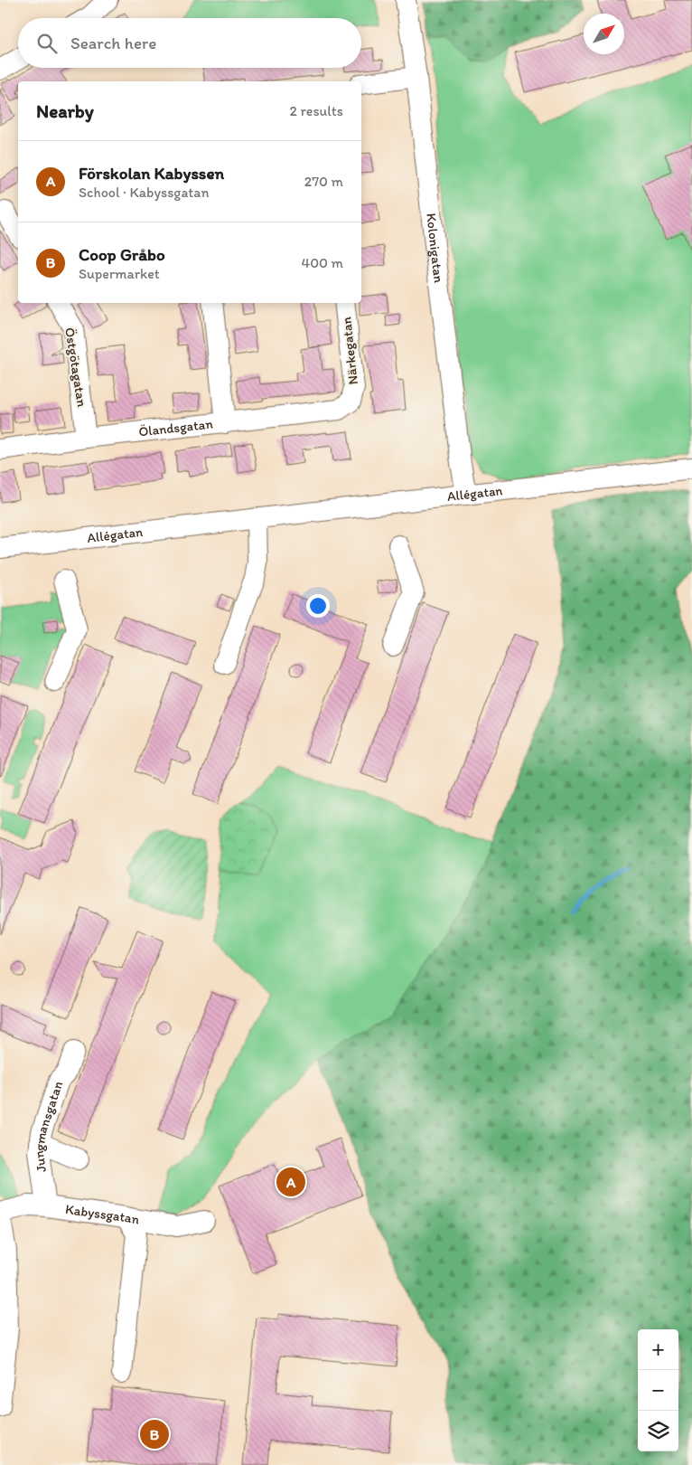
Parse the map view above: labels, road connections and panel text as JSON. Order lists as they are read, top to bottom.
{
  "streets": {
    "street": [
      "Kolonigatan",
      "Närkegatan",
      "Östgötagatan",
      "Ölandsgatan",
      "Allégatan",
      "Jungmansgatan",
      "Kabyssgatan"
    ]
  },
  "crossings": [
    ["Kolonigatan", "Allégatan"],
    ["Närkegatan", "Ölandsgatan"],
    ["Östgötagatan", "Ölandsgatan"],
    ["Jungmansgatan", "Kabyssgatan"]
  ],
  "north": "top right",
  "page": {
    "search": "Search here",
    "heading": ["Nearby", "2 results"],
    "list": [
      {
        "mark": "A",
        "name": "Förskolan Kabyssen",
        "note": "School · Kabyssgatan",
        "value": "270 m"
      },
      {
        "mark": "B",
        "name": "Coop Gråbo",
        "note": "Supermarket",
        "value": "400 m"
      }
    ],
    "pins": ["A", "B"],
    "map_buttons": ["+", "−"]
  }
}
